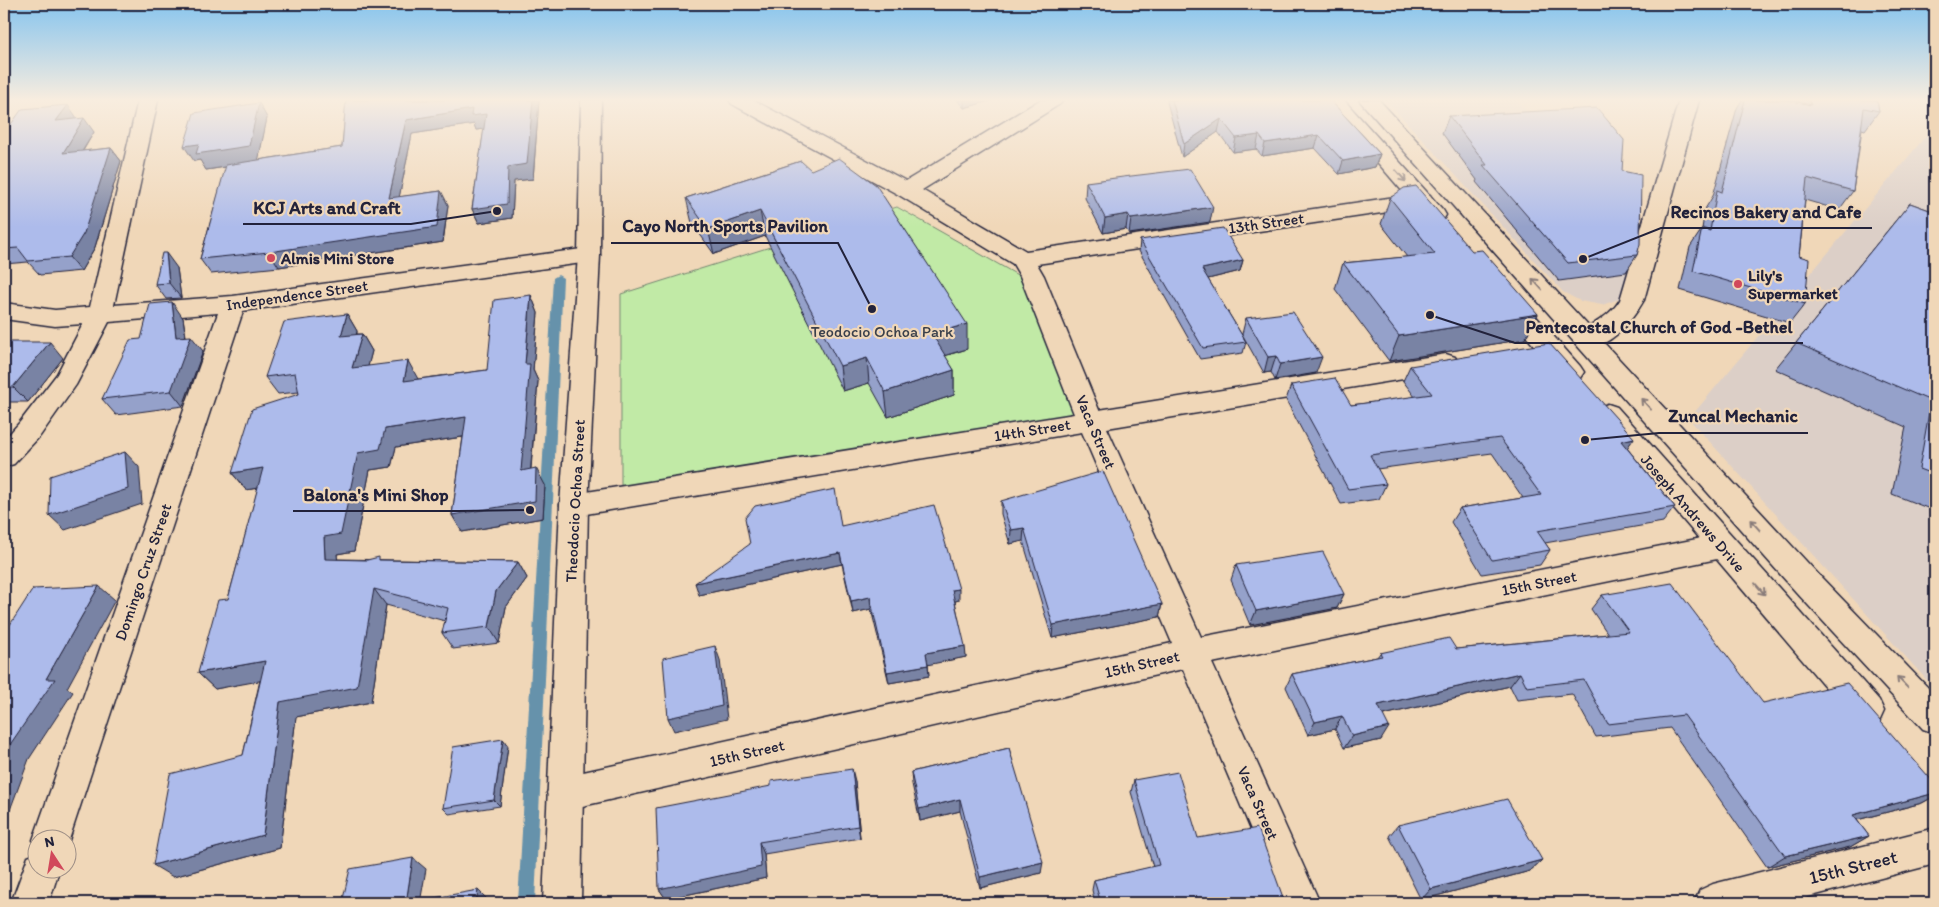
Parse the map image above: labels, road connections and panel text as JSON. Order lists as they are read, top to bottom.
{
  "streets": {
    "main road": [
      "13th Street",
      "Independence Street",
      "14th Street",
      "Vaca Street",
      "Theodocio Ochoa Street",
      "Joseph Andrews Drive",
      "Domingo Cruz Street",
      "15th Street"
    ]
  },
  "crossings": [
    ["13th Street", "Vaca Street"],
    ["Independence Street", "Theodocio Ochoa Street"],
    ["Independence Street", "Domingo Cruz Street"],
    ["14th Street", "Vaca Street"],
    ["14th Street", "Theodocio Ochoa Street"],
    ["Vaca Street", "15th Street"],
    ["Theodocio Ochoa Street", "15th Street"],
    ["Joseph Andrews Drive", "15th Street"]
  ],
  "parks": ["Teodocio Ochoa Park"],
  "places": [
    "KCJ Arts and Craft",
    "Almis Mini Store",
    "Recinos Bakery and Cafe",
    "Lily's Supermarket",
    "Cayo North Sports Pavilion",
    "Pentecostal Church of God -Bethel",
    "Zuncal Mechanic",
    "Balona's Mini Shop"
  ],
  "north": "top"
}
